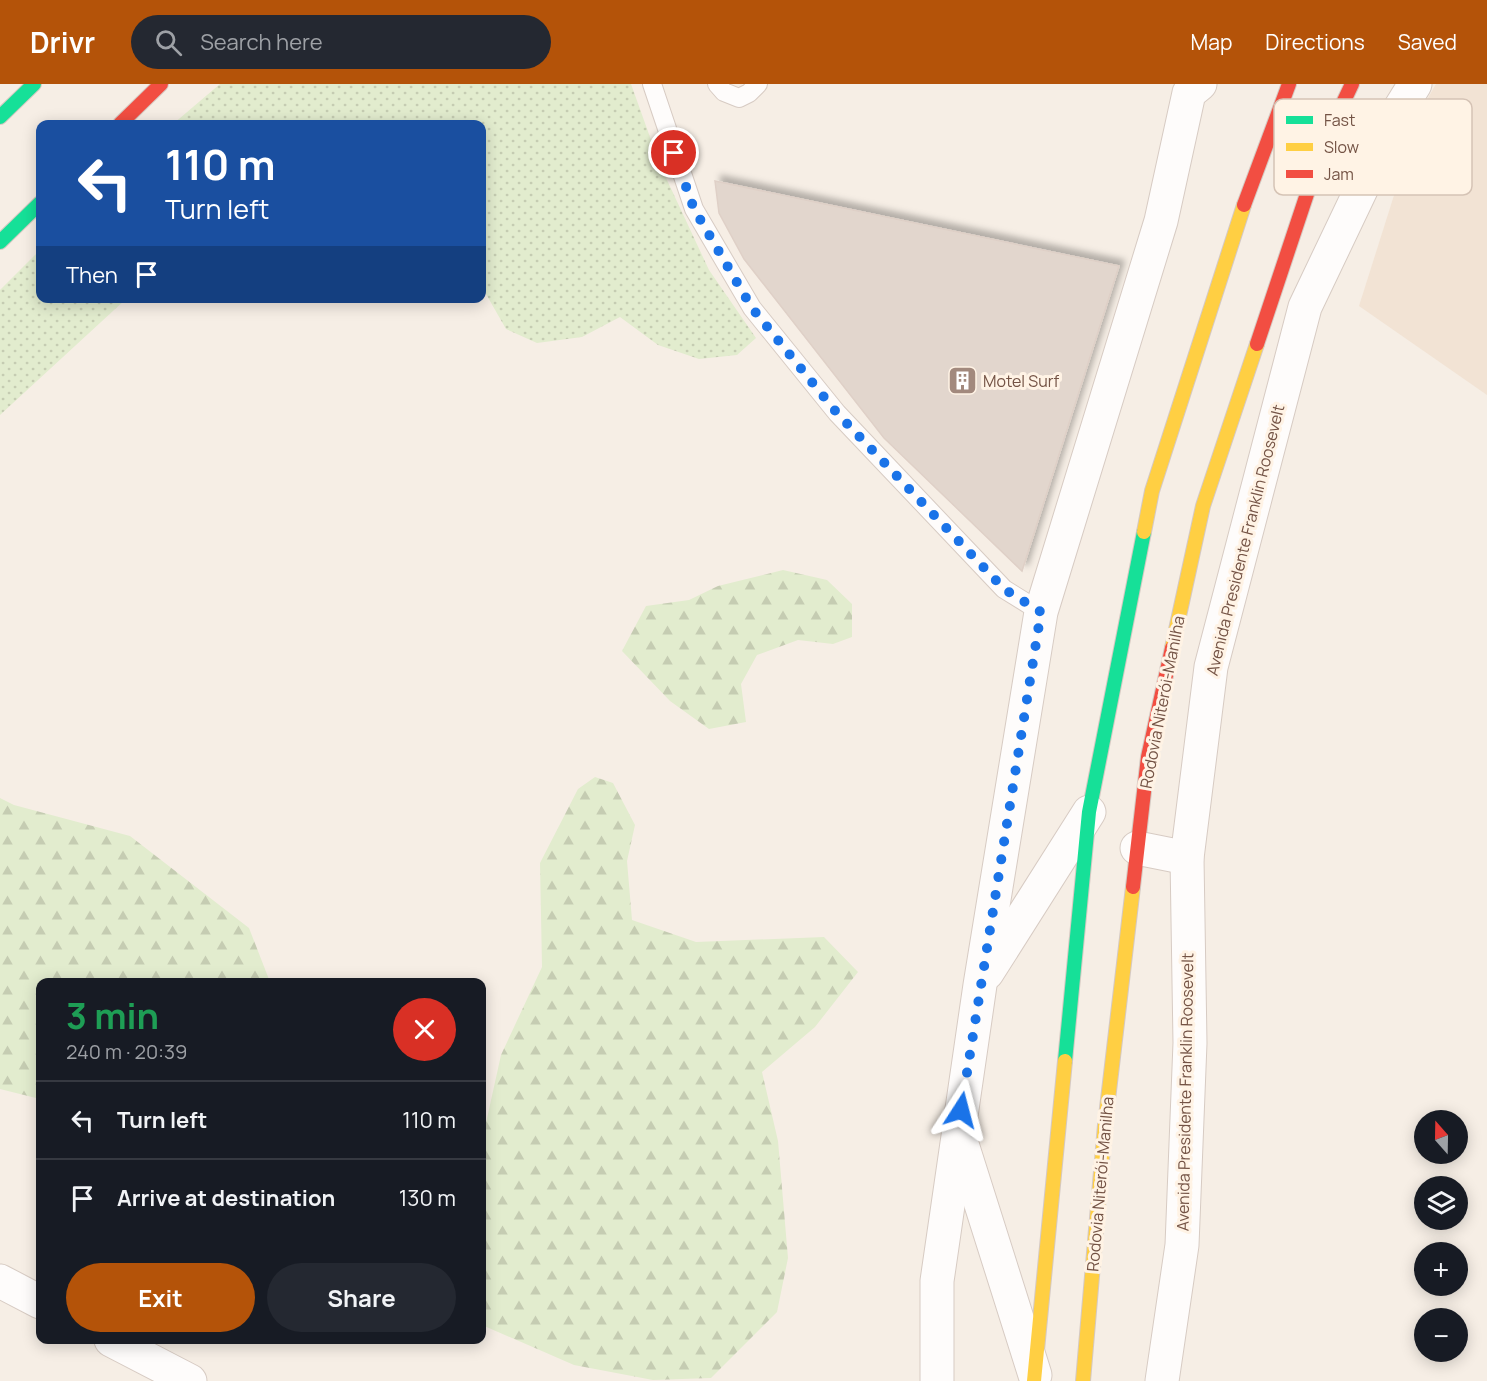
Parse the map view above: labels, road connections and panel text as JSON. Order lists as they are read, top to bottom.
{
  "streets": {
    "highway": ["Rodovia Niterói-Manilha"],
    "street": ["Avenida Presidente Franklin Roosevelt"]
  },
  "places": {
    "building": ["Motel Surf"]
  },
  "legend": ["Fast", "Slow", "Jam"],
  "north": "top",
  "page": {
    "header": "Drivr",
    "search": "Search here",
    "nav": ["Map", "Directions", "Saved"],
    "turn": ["110 m", "Turn left"],
    "then": "Then",
    "heading": ["3 min", "240 m · 20:39"],
    "list": [
      {
        "name": "Turn left",
        "value": "110 m"
      },
      {
        "name": "Arrive at destination",
        "value": "130 m"
      }
    ],
    "map_buttons": ["+", "−"],
    "buttons": ["Exit", "Share"]
  }
}
